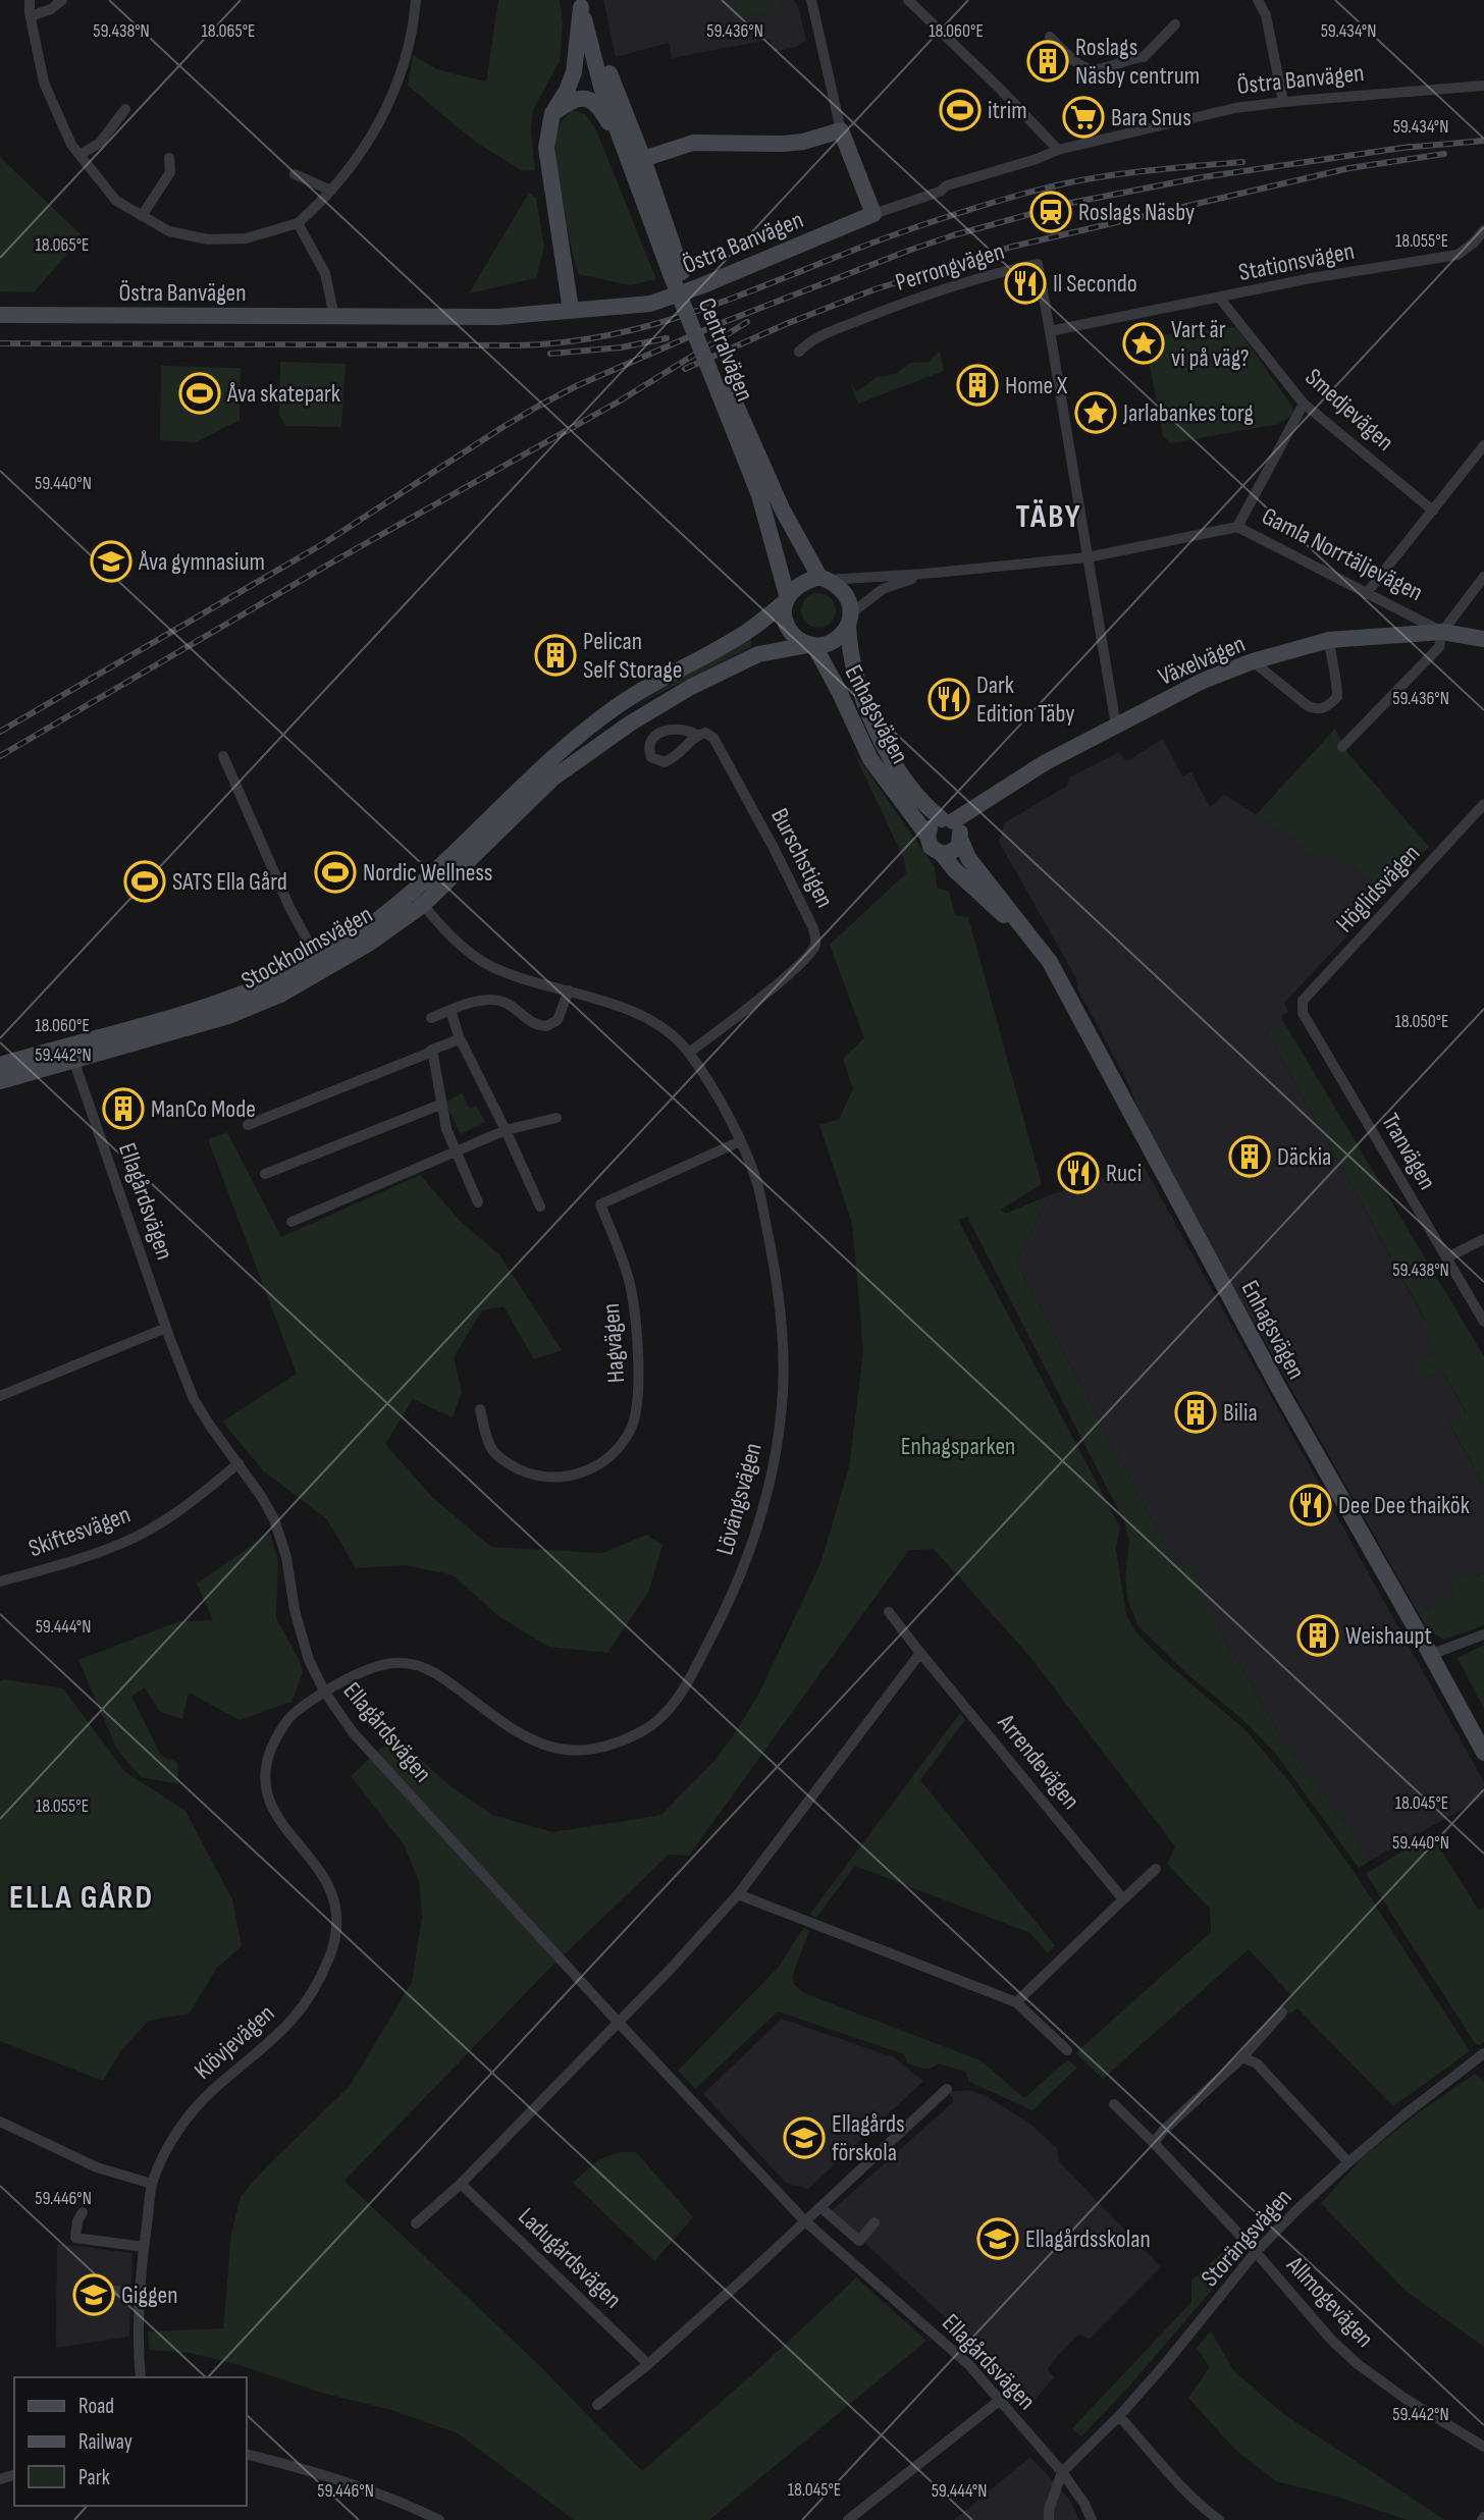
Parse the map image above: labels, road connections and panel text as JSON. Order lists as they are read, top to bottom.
{
  "streets": {
    "street": [
      "Östra Banvägen",
      "Stationsvägen",
      "Perrongvägen",
      "Centralvägen",
      "Smedjevägen",
      "Gamla Norrtäljevägen",
      "Växelvägen",
      "Enhagsvägen",
      "Burschstigen",
      "Höglidsvägen",
      "Stockholmsvägen",
      "Tranvägen",
      "Ellagårdsvägen",
      "Hagvägen",
      "Lövängsvägen",
      "Skiftesvägen",
      "Arrendevägen",
      "Klövjevägen",
      "Storängsvägen",
      "Ladugårdsvägen",
      "Allmogevägen"
    ]
  },
  "crossings": [
    ["Stationsvägen", "Perrongvägen"],
    ["Stationsvägen", "Smedjevägen"],
    ["Centralvägen", "Gamla Norrtäljevägen"],
    ["Centralvägen", "Enhagsvägen"],
    ["Centralvägen", "Stockholmsvägen"],
    ["Gamla Norrtäljevägen", "Växelvägen"],
    ["Gamla Norrtäljevägen", "Enhagsvägen"],
    ["Gamla Norrtäljevägen", "Stockholmsvägen"],
    ["Växelvägen", "Enhagsvägen"],
    ["Enhagsvägen", "Stockholmsvägen"],
    ["Burschstigen", "Lövängsvägen"],
    ["Höglidsvägen", "Tranvägen"],
    ["Stockholmsvägen", "Ellagårdsvägen"],
    ["Stockholmsvägen", "Lövängsvägen"],
    ["Ellagårdsvägen", "Lövängsvägen"],
    ["Ellagårdsvägen", "Skiftesvägen"],
    ["Ellagårdsvägen", "Klövjevägen"],
    ["Ellagårdsvägen", "Storängsvägen"],
    ["Hagvägen", "Lövängsvägen"],
    ["Lövängsvägen", "Klövjevägen"],
    ["Storängsvägen", "Allmogevägen"]
  ],
  "districts": ["TÄBY", "ELLA GÅRD"],
  "parks": ["Enhagsparken"],
  "places": {
    "building": [
      "Roslags Näsby centrum",
      "Home X",
      "Pelican Self Storage",
      "ManCo Mode",
      "Däckia",
      "Bilia",
      "Weishaupt"
    ],
    "sports": [
      "itrim",
      "Åva skatepark",
      "Nordic Wellness",
      "SATS Ella Gård"
    ],
    "supermarket": ["Bara Snus"],
    "station": ["Roslags Näsby"],
    "restaurant": [
      "Il Secondo",
      "Dark Edition Täby",
      "Ruci",
      "Dee Dee thaikök"
    ],
    "place": ["Vart är vi på väg?", "Jarlabankes torg"],
    "school or university": [
      "Åva gymnasium",
      "Ellagårds förskola",
      "Ellagårdsskolan",
      "Giggen"
    ]
  },
  "legend": ["Road", "Railway", "Park"],
  "coordinates": [
    "59.438°N",
    "59.436°N",
    "59.434°N",
    "18.065°E",
    "18.060°E",
    "18.055°E",
    "59.440°N",
    "18.050°E",
    "59.442°N",
    "59.444°N",
    "18.045°E",
    "59.446°N"
  ]
}
